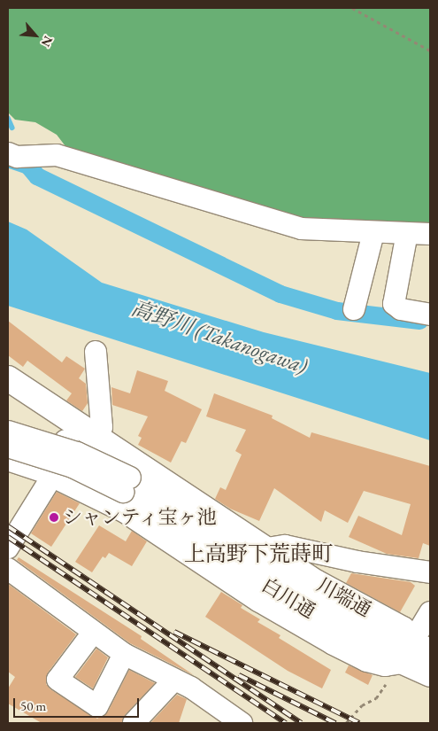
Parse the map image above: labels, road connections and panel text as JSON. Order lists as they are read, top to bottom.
{
  "streets": {
    "highway": ["川端通", "白川通"]
  },
  "crossings": [
    ["川端通", "白川通"]
  ],
  "districts": ["上高野下荒蒔町"],
  "water": ["高野川 (Takanogawa)"],
  "places": ["シャンティ宝ヶ池"],
  "scale_bar": "50 m",
  "north": "bottom right"
}
